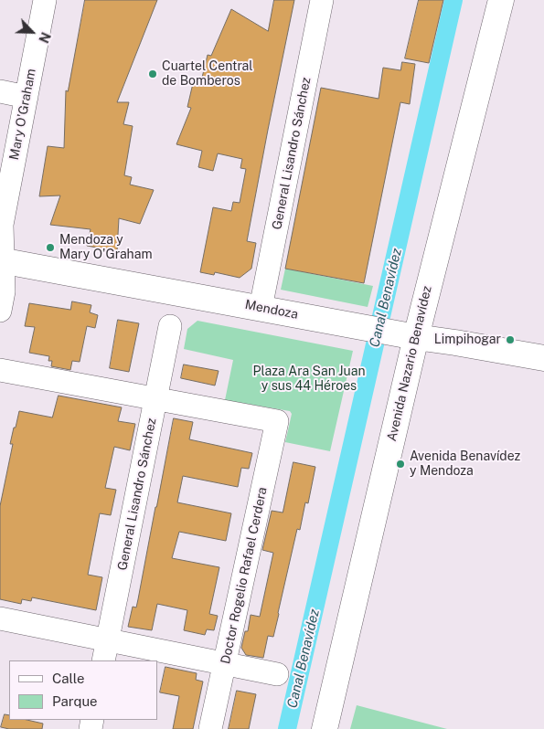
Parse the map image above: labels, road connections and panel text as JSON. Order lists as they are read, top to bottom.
{
  "streets": {
    "main road": ["Mendoza", "Avenida Nazario Benavídez"],
    "street": ["Mary O'Graham", "General Lisandro Sánchez", "Doctor Rogelio Rafael Cerdera"]
  },
  "crossings": [
    ["Mary O'Graham", "Mendoza"],
    ["General Lisandro Sánchez", "Mendoza"],
    ["General Lisandro Sánchez", "Doctor Rogelio Rafael Cerdera"],
    ["Mendoza", "Avenida Nazario Benavídez"]
  ],
  "water": ["Canal Benavídez"],
  "parks": ["Plaza Ara San Juan y sus 44 Héroes"],
  "places": [
    "Cuartel Central de Bomberos",
    "Mendoza y Mary O'Graham",
    "Limpihogar",
    "Avenida Benavídez y Mendoza"
  ],
  "legend": ["Calle", "Parque"],
  "north": "bottom right"
}
